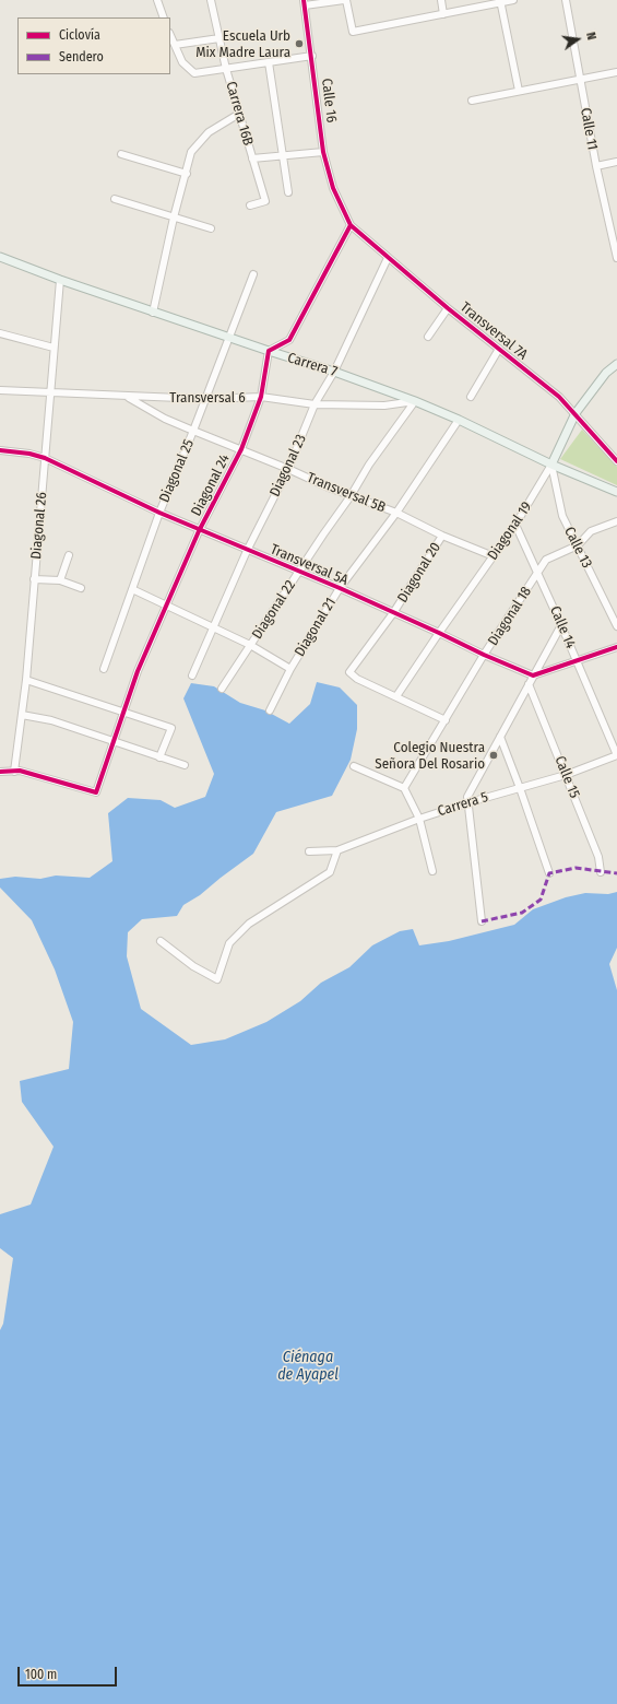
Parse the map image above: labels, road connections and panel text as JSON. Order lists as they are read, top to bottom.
{
  "streets": {
    "main road": ["Carrera 7", "Diagonal 19"],
    "street": [
      "Calle 16",
      "Carrera 16B",
      "Calle 11",
      "Transversal 7A",
      "Transversal 6",
      "Diagonal 23",
      "Diagonal 25",
      "Diagonal 24",
      "Transversal 5B",
      "Diagonal 26",
      "Calle 13",
      "Transversal 5A",
      "Diagonal 20",
      "Diagonal 22",
      "Diagonal 18",
      "Diagonal 21",
      "Calle 14",
      "Calle 15",
      "Carrera 5"
    ]
  },
  "crossings": [
    ["Calle 16", "Transversal 7A"],
    ["Transversal 7A", "Diagonal 23"],
    ["Transversal 7A", "Diagonal 19"],
    ["Carrera 7", "Transversal 6"],
    ["Carrera 7", "Diagonal 23"],
    ["Carrera 7", "Diagonal 25"],
    ["Carrera 7", "Diagonal 24"],
    ["Carrera 7", "Diagonal 26"],
    ["Carrera 7", "Diagonal 19"],
    ["Carrera 7", "Calle 13"],
    ["Carrera 7", "Diagonal 22"],
    ["Carrera 7", "Diagonal 21"],
    ["Transversal 6", "Diagonal 23"],
    ["Transversal 6", "Diagonal 25"],
    ["Transversal 6", "Diagonal 24"],
    ["Transversal 6", "Transversal 5B"],
    ["Transversal 6", "Diagonal 26"],
    ["Transversal 6", "Diagonal 22"],
    ["Diagonal 23", "Transversal 5B"],
    ["Diagonal 23", "Transversal 5A"],
    ["Diagonal 25", "Transversal 5B"],
    ["Diagonal 25", "Transversal 5A"],
    ["Diagonal 24", "Transversal 5B"],
    ["Diagonal 24", "Diagonal 26"],
    ["Diagonal 24", "Transversal 5A"],
    ["Transversal 5B", "Diagonal 19"],
    ["Transversal 5B", "Diagonal 20"],
    ["Transversal 5B", "Diagonal 22"],
    ["Transversal 5B", "Diagonal 21"],
    ["Diagonal 26", "Transversal 5A"],
    ["Diagonal 19", "Calle 13"],
    ["Diagonal 19", "Transversal 5A"],
    ["Diagonal 19", "Diagonal 20"],
    ["Diagonal 19", "Calle 14"],
    ["Calle 13", "Diagonal 18"],
    ["Transversal 5A", "Diagonal 20"],
    ["Transversal 5A", "Diagonal 22"],
    ["Transversal 5A", "Diagonal 18"],
    ["Transversal 5A", "Diagonal 21"],
    ["Diagonal 18", "Calle 14"],
    ["Calle 14", "Carrera 5"],
    ["Calle 15", "Carrera 5"]
  ],
  "water": ["Ciénaga de Ayapel"],
  "places": ["Escuela Urb Mix Madre Laura", "Colegio Nuestra Señora Del Rosario"],
  "legend": ["Ciclovía", "Sendero"],
  "scale_bar": "100 m",
  "north": "right"
}
